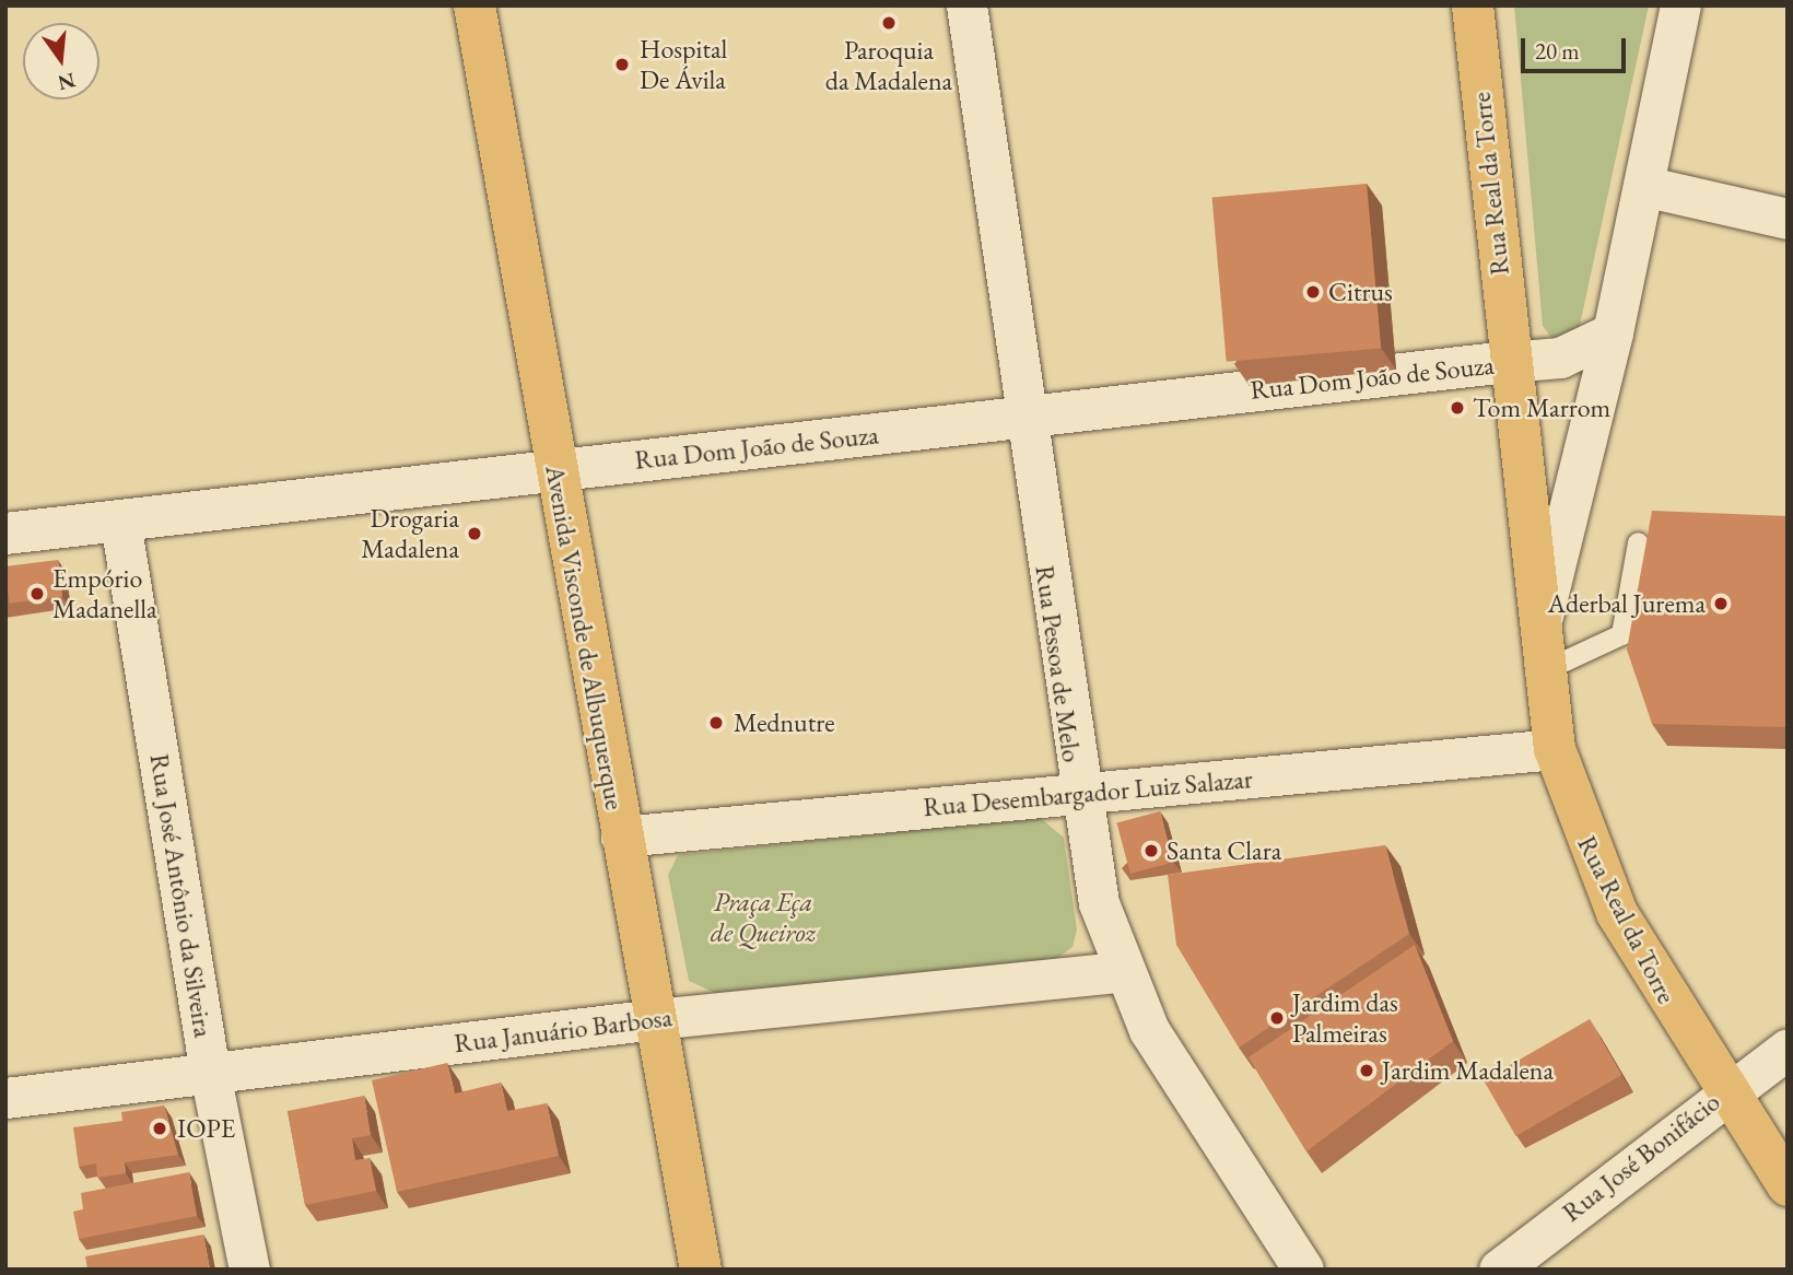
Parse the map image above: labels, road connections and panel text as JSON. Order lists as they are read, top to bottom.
{
  "streets": {
    "main road": ["Rua Real da Torre", "Avenida Visconde de Albuquerque"],
    "street": [
      "Rua Dom João de Souza",
      "Rua Pessoa de Melo",
      "Rua Desembargador Luiz Salazar",
      "Rua José Antônio da Silveira",
      "Rua Januário Barbosa",
      "Rua José Bonifácio"
    ]
  },
  "crossings": [
    ["Rua Real da Torre", "Rua Dom João de Souza"],
    ["Rua Real da Torre", "Rua Desembargador Luiz Salazar"],
    ["Rua Real da Torre", "Rua José Bonifácio"],
    ["Rua Dom João de Souza", "Avenida Visconde de Albuquerque"],
    ["Rua Dom João de Souza", "Rua Pessoa de Melo"],
    ["Rua Dom João de Souza", "Rua José Antônio da Silveira"],
    ["Avenida Visconde de Albuquerque", "Rua Desembargador Luiz Salazar"],
    ["Avenida Visconde de Albuquerque", "Rua Januário Barbosa"],
    ["Rua Pessoa de Melo", "Rua Desembargador Luiz Salazar"],
    ["Rua Pessoa de Melo", "Rua Januário Barbosa"],
    ["Rua José Antônio da Silveira", "Rua Januário Barbosa"]
  ],
  "parks": ["Praça Eça de Queiroz"],
  "places": [
    "Paroquia da Madalena",
    "Hospital De Ávila",
    "Citrus",
    "Tom Marrom",
    "Drogaria Madalena",
    "Empório Madanella",
    "Aderbal Jurema",
    "Mednutre",
    "Santa Clara",
    "Jardim das Palmeiras",
    "Jardim Madalena",
    "IOPE"
  ],
  "scale_bar": "20 m",
  "north": "bottom"
}
